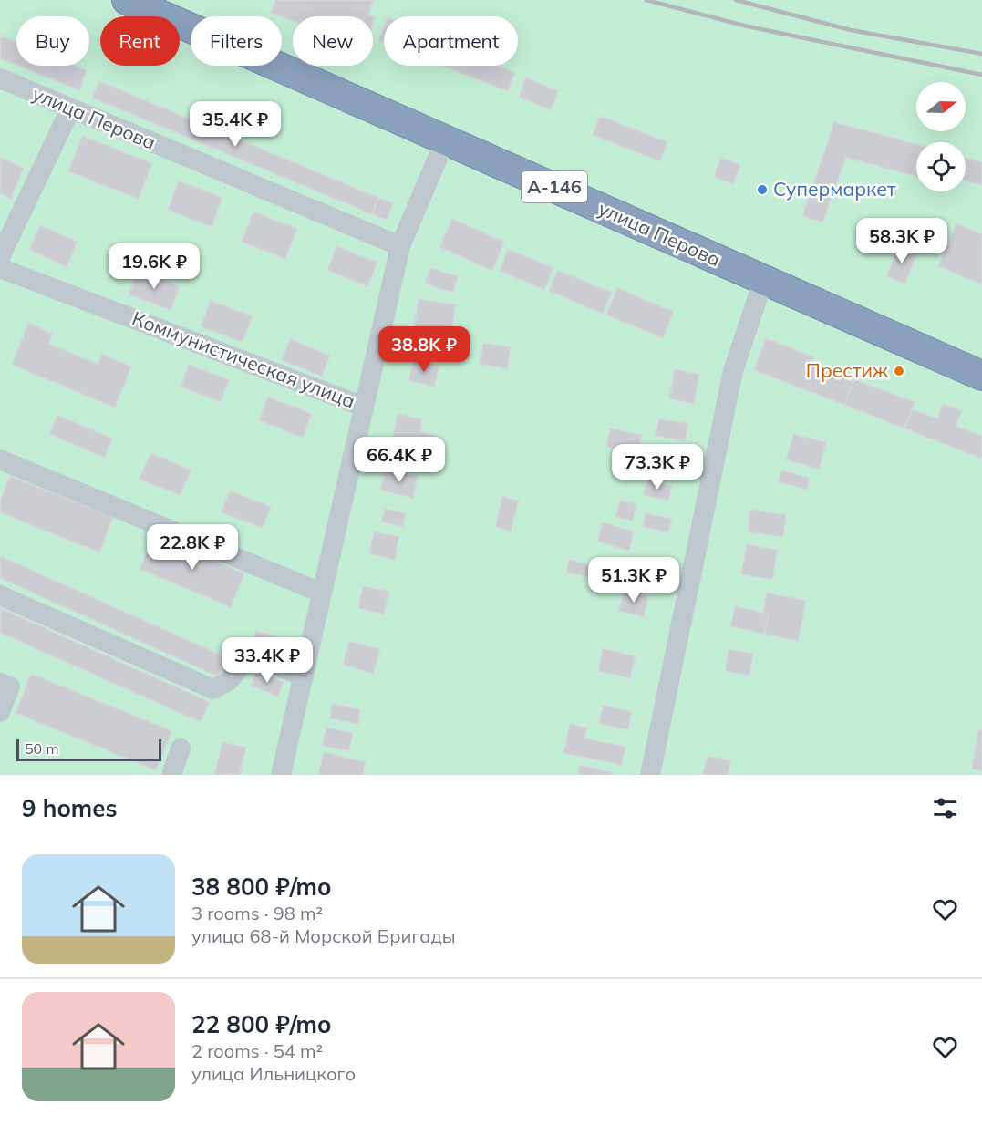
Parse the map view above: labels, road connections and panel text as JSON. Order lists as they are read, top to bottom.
{
  "streets": {
    "highway": ["улица Перова", "А-146"],
    "street": ["Коммунистическая улица"]
  },
  "places": ["Супермаркет", "Престиж"],
  "scale_bar": "50 m",
  "north": "right",
  "page": {
    "chip": [
      "Buy",
      "Rent",
      "Filters",
      "New",
      "Apartment"
    ],
    "price": [
      "35.4K ₽",
      "58.3K ₽",
      "19.6K ₽",
      "38.8K ₽",
      "66.4K ₽",
      "73.3K ₽",
      "22.8K ₽",
      "51.3K ₽",
      "33.4K ₽"
    ],
    "scale": "50 m",
    "heading": "9 homes",
    "list": [
      {
        "name": "38 800 ₽/mo",
        "note": "3 rooms · 98 m² · улица 68-й Морской Бригады"
      },
      {
        "name": "22 800 ₽/mo",
        "note": "2 rooms · 54 m² · улица Ильницкого"
      }
    ]
  }
}
